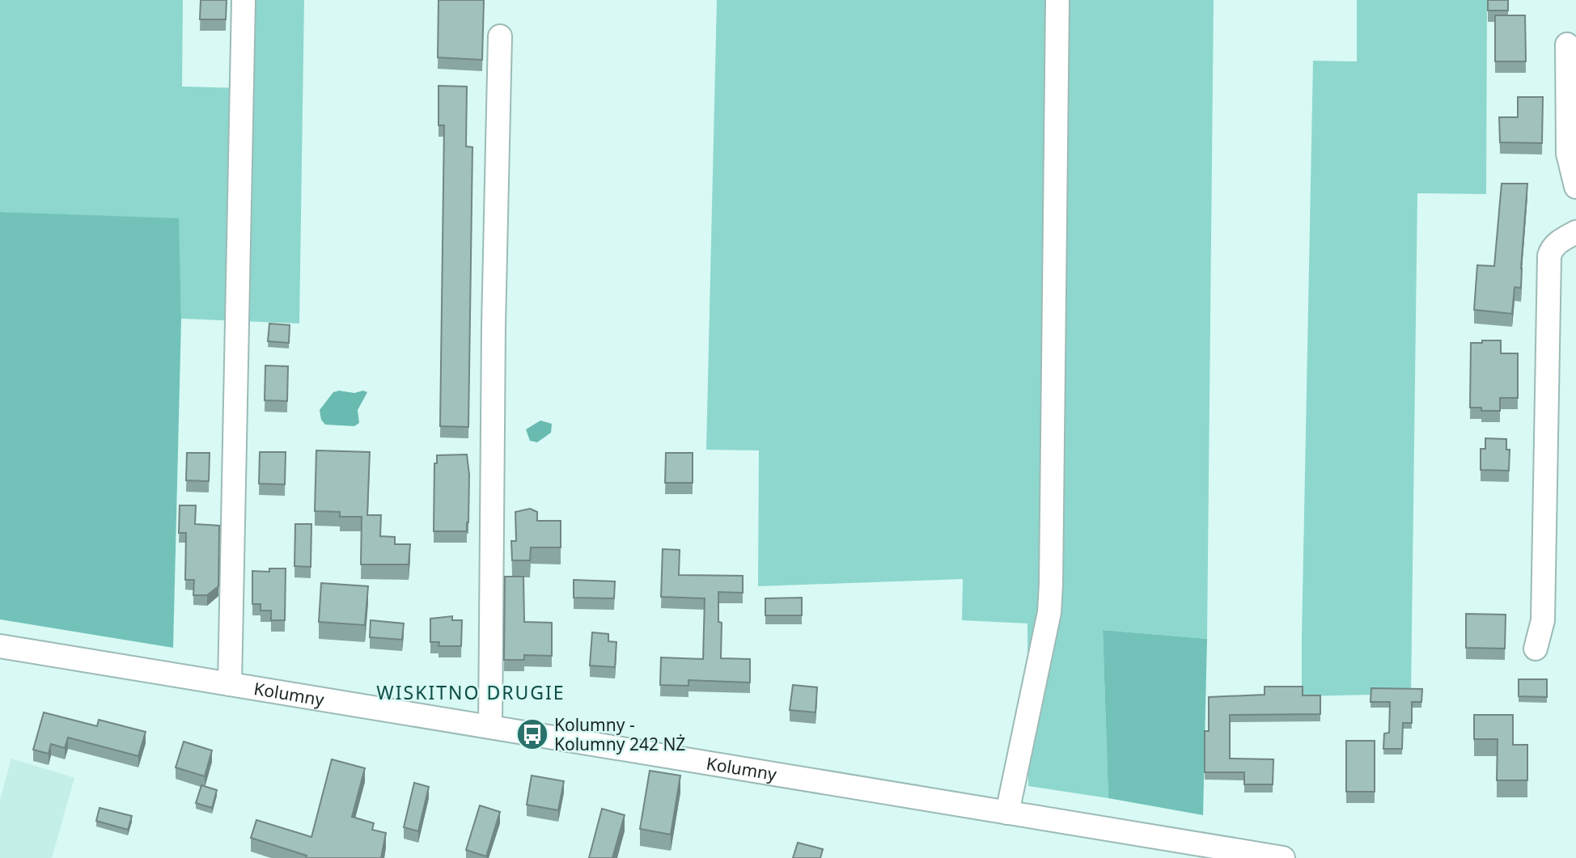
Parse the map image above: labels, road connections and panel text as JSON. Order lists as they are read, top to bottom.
{
  "streets": {
    "street": ["Kolumny"]
  },
  "districts": ["WISKITNO DRUGIE"],
  "places": {
    "bus stop": ["Kolumny - Kolumny 242 NŻ"]
  }
}
